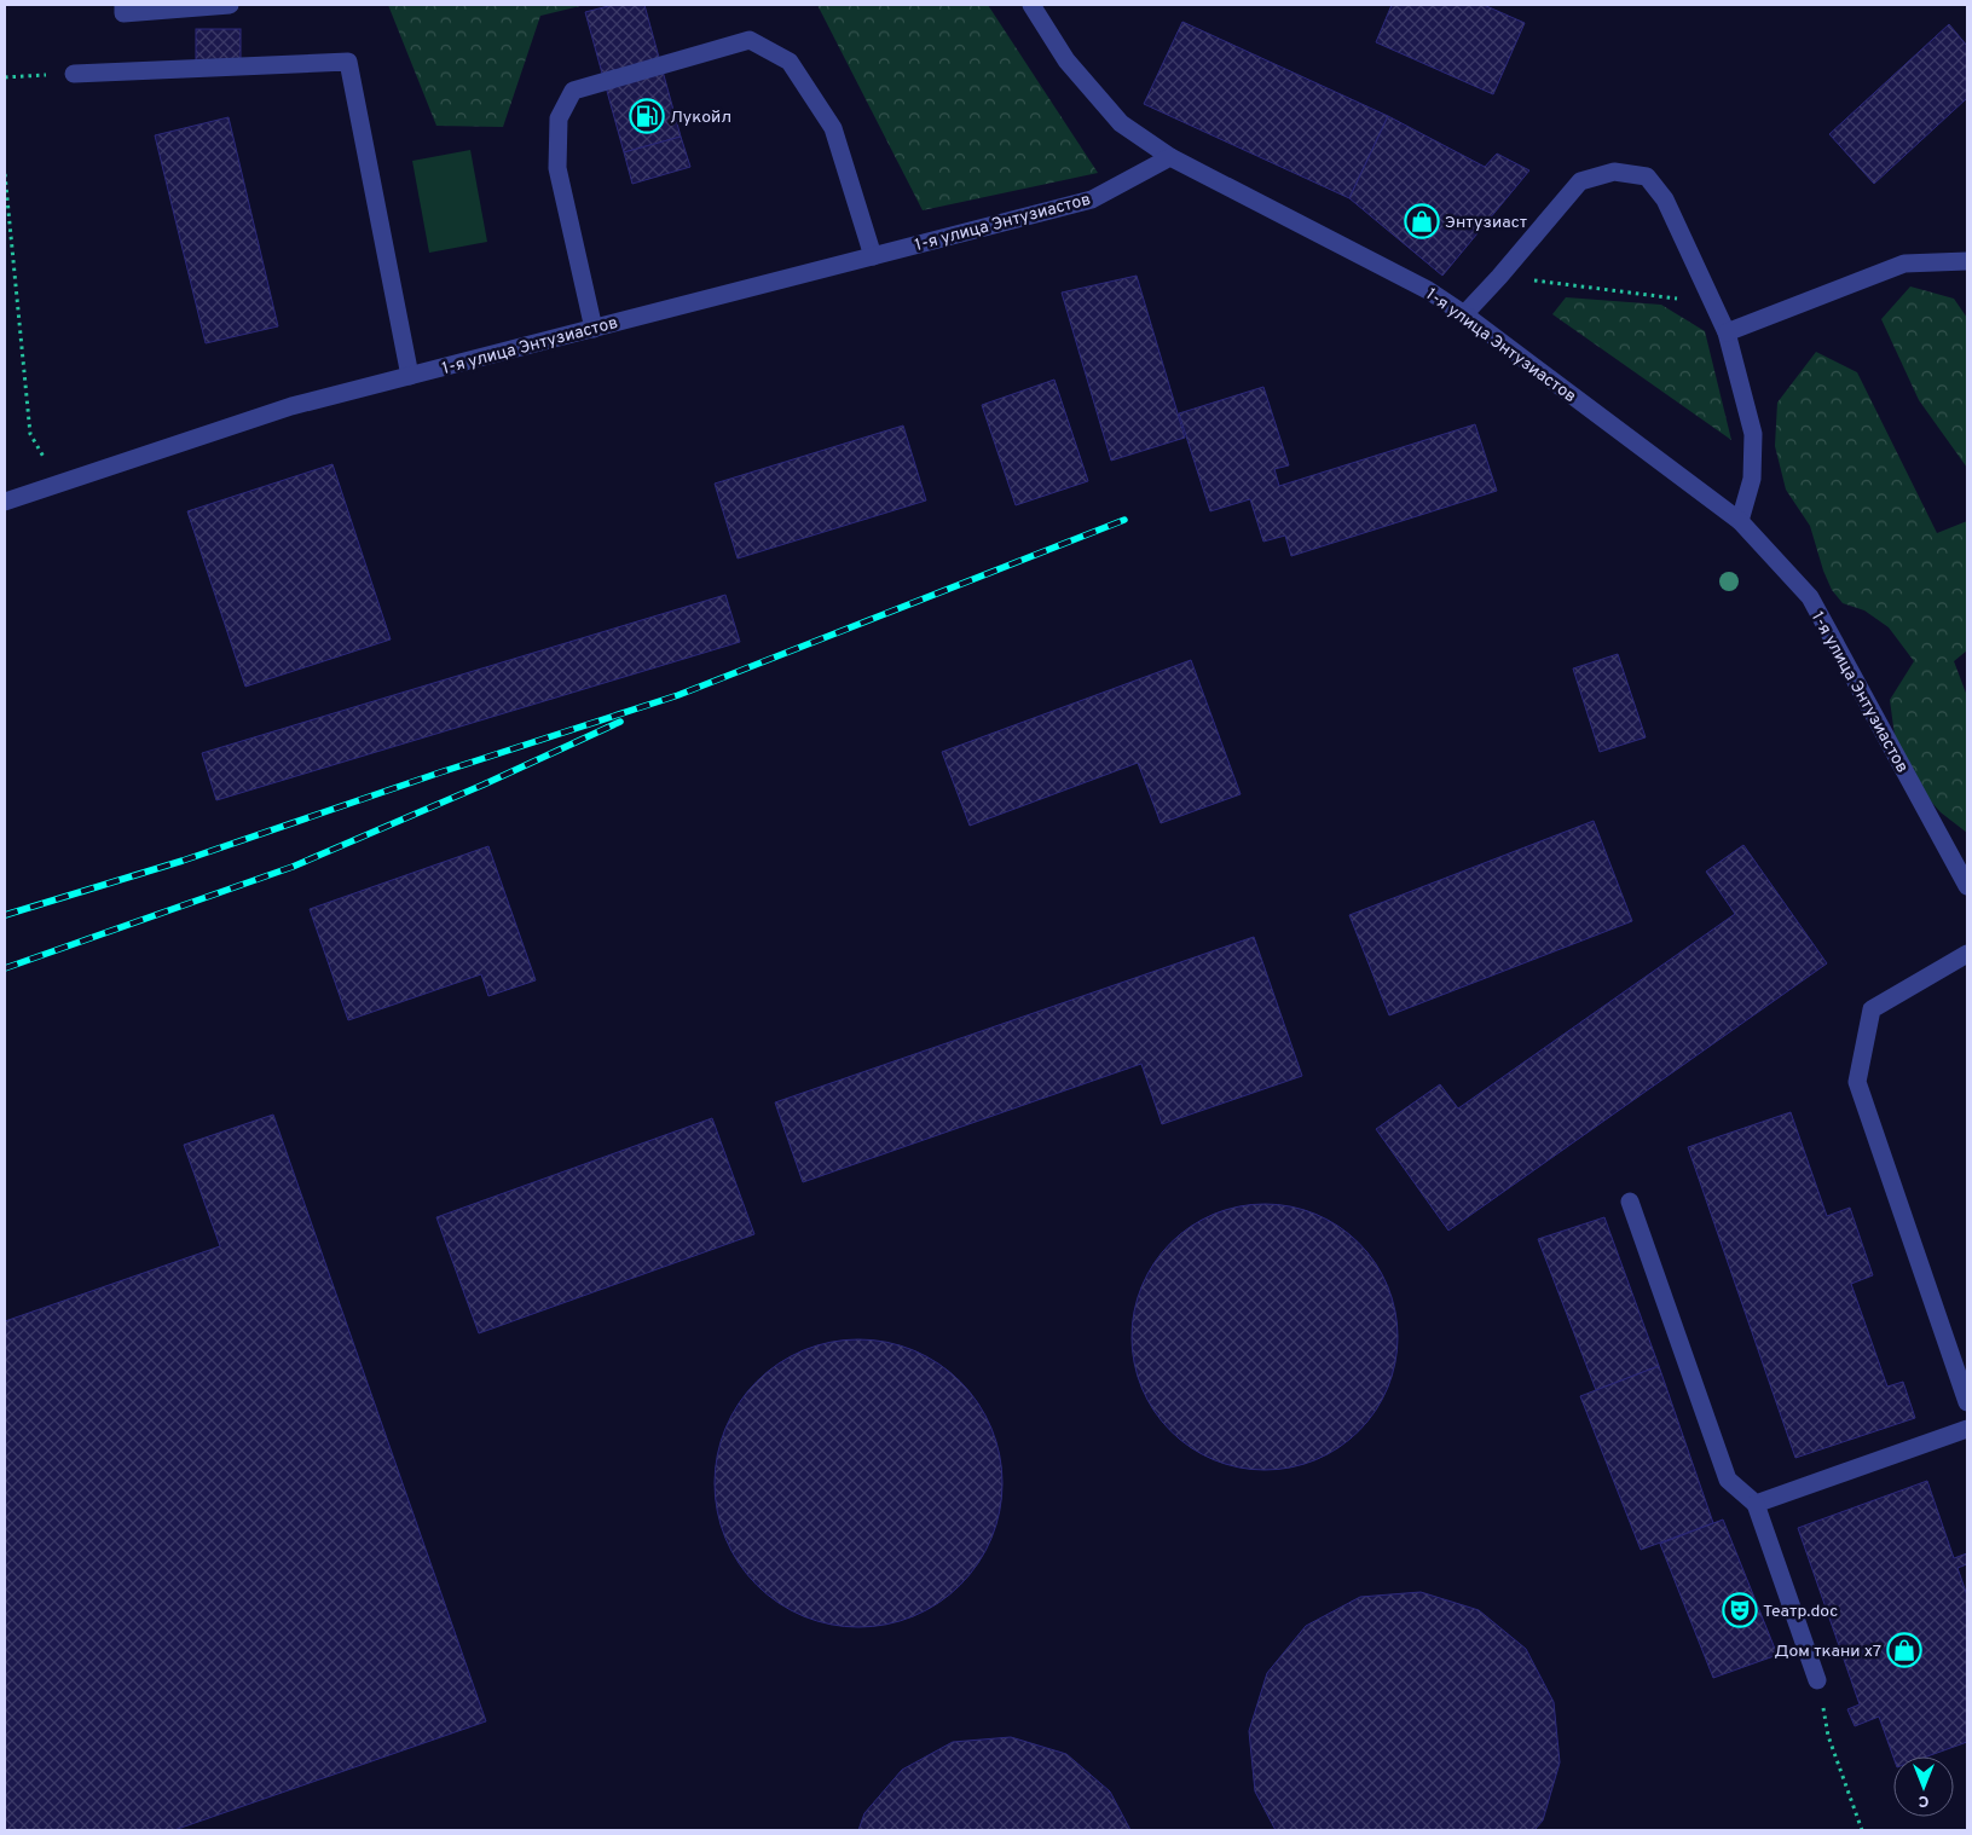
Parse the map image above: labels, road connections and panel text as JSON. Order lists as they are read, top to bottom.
{
  "streets": {
    "street": ["1-я улица Энтузиастов"]
  },
  "places": {
    "fuel station": ["Лукойл"],
    "shop": ["Энтузиаст", "Дом ткани x7"],
    "theatre": ["Театр.doc"]
  },
  "north": "bottom"
}
